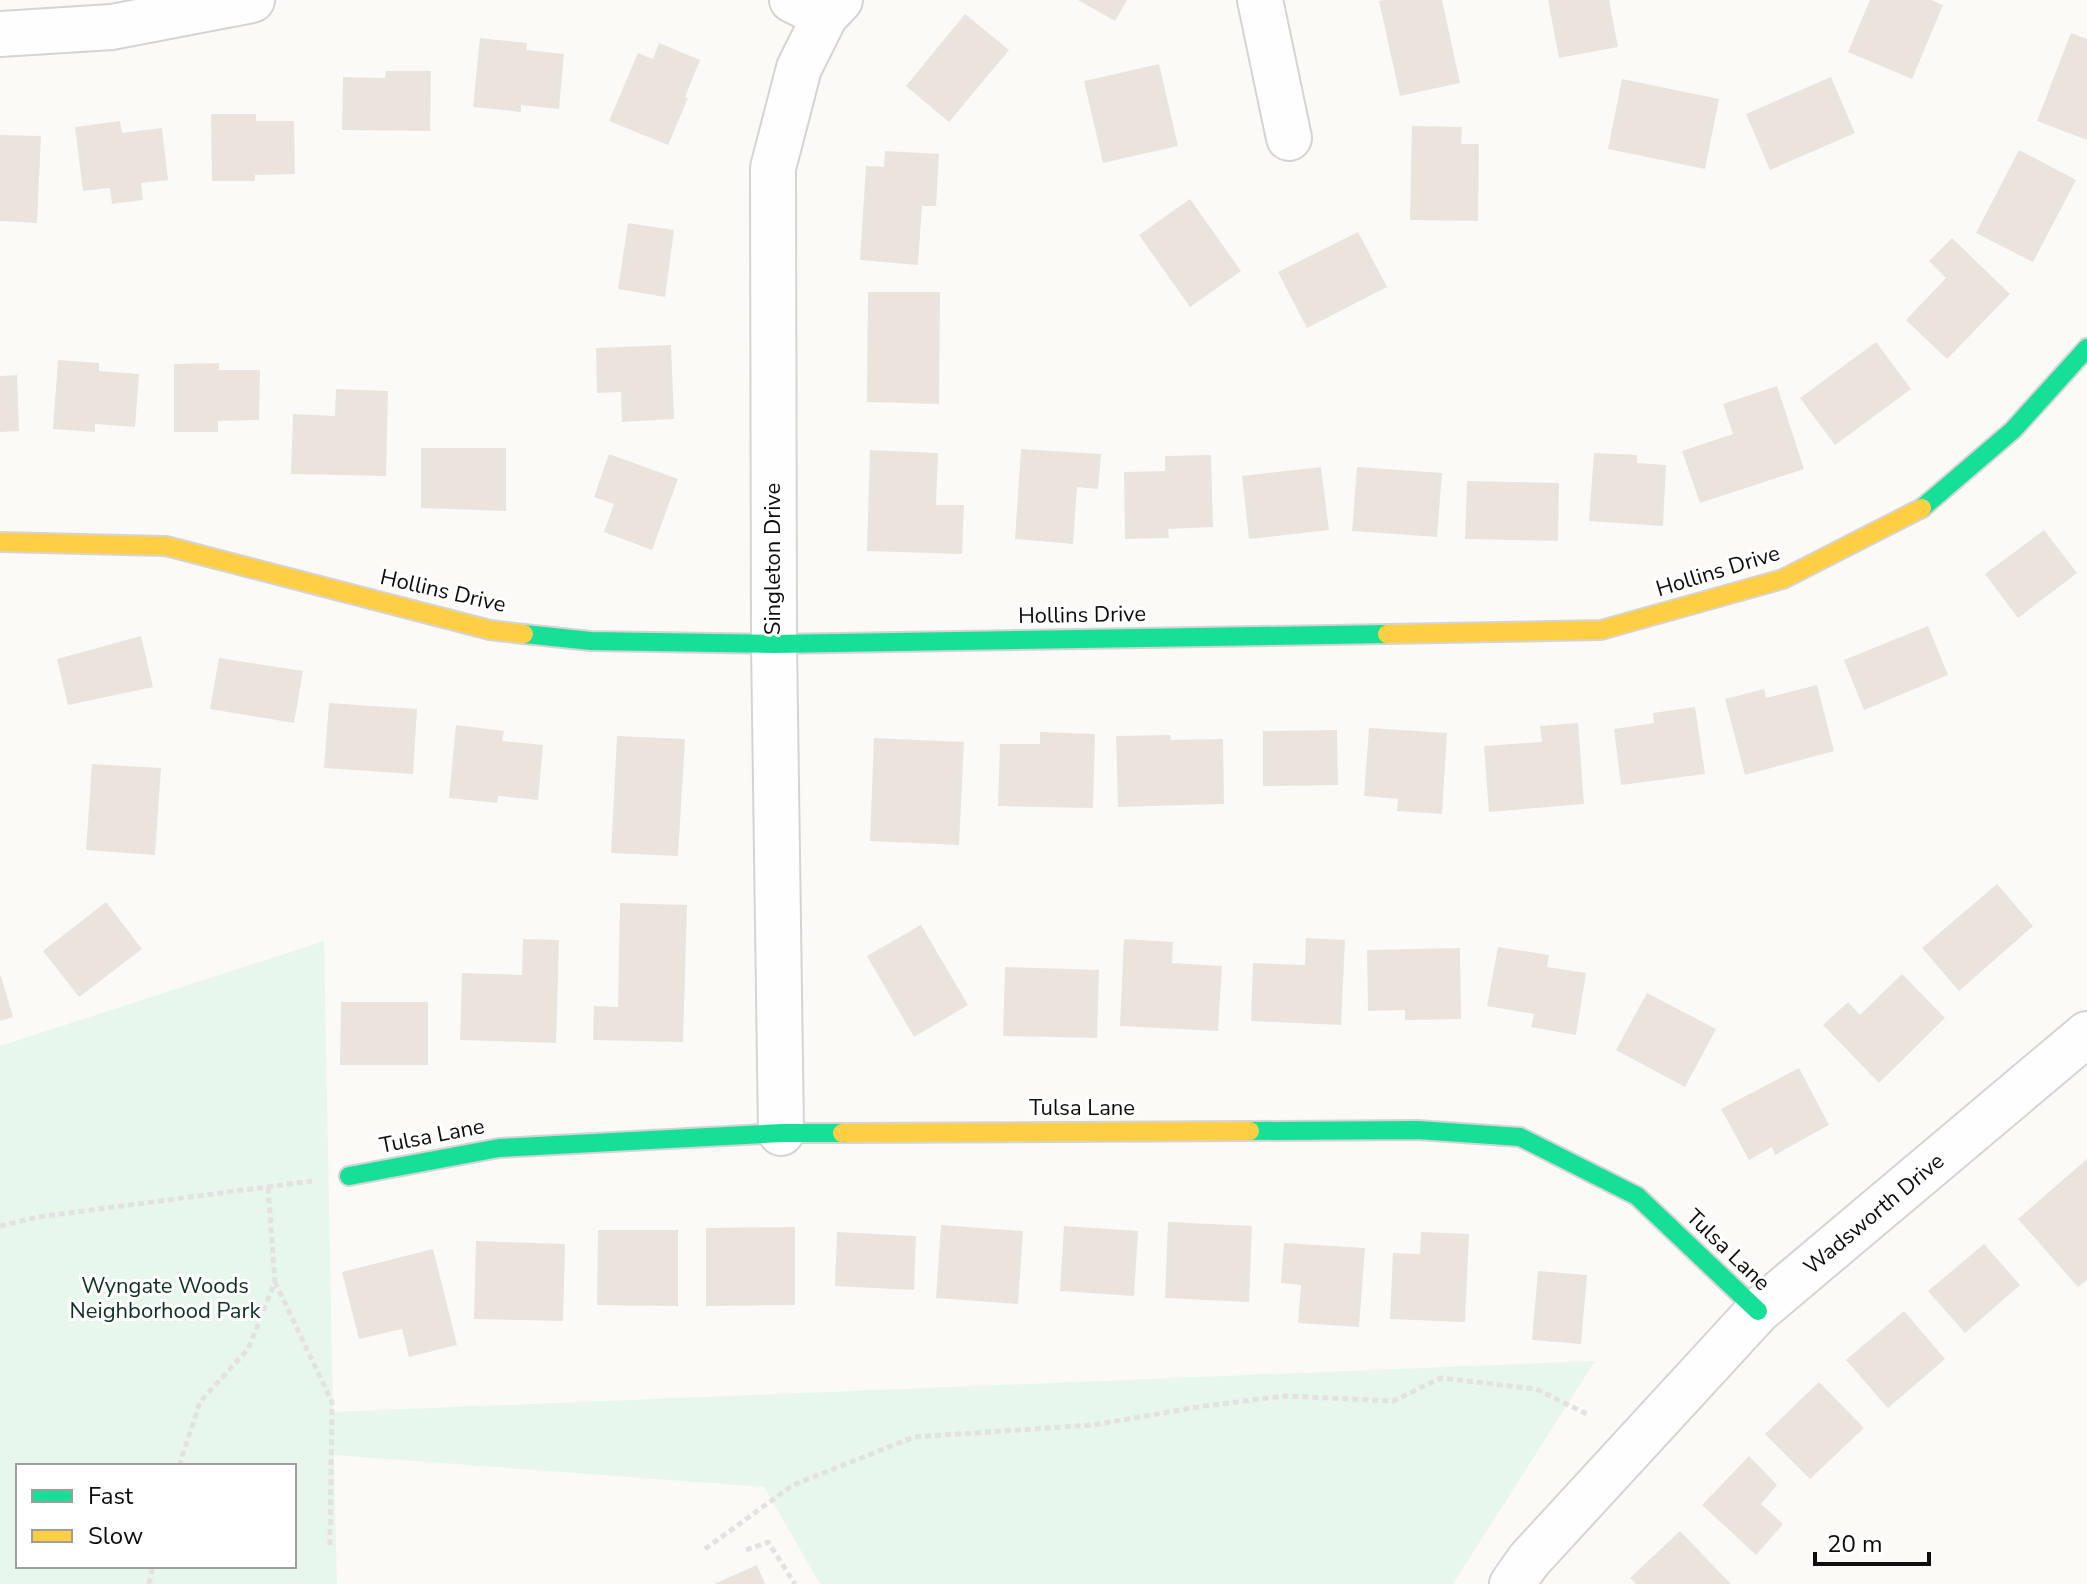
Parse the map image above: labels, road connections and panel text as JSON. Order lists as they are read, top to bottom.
{
  "streets": {
    "street": [
      "Singleton Drive",
      "Hollins Drive",
      "Tulsa Lane",
      "Wadsworth Drive"
    ]
  },
  "crossings": [
    ["Singleton Drive", "Hollins Drive"],
    ["Singleton Drive", "Tulsa Lane"],
    ["Tulsa Lane", "Wadsworth Drive"]
  ],
  "parks": ["Wyngate Woods Neighborhood Park"],
  "legend": ["Fast", "Slow"],
  "scale_bar": "20 m"
}
